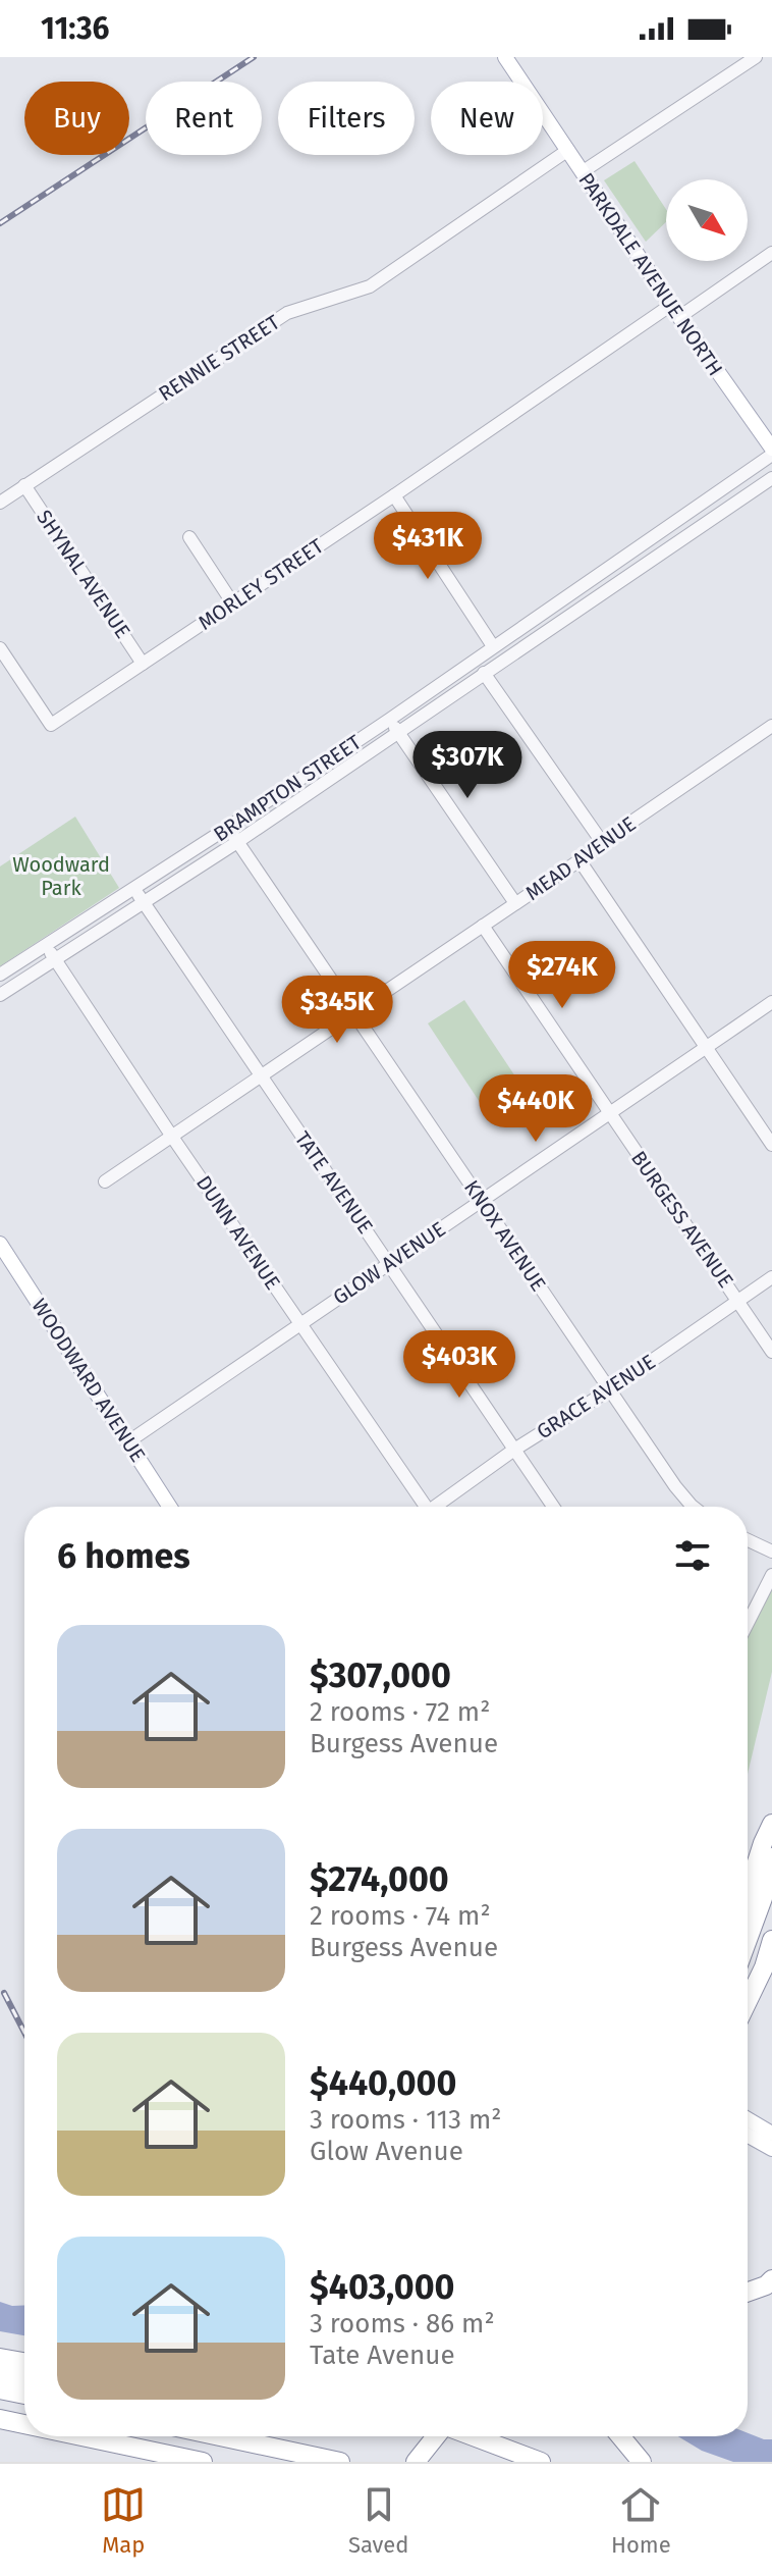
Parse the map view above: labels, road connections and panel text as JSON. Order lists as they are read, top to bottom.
{
  "streets": {
    "main road": ["PARKDALE AVENUE NORTH", "WOODWARD AVENUE"],
    "street": [
      "RENNIE STREET",
      "SHYNAL AVENUE",
      "MORLEY STREET",
      "BRAMPTON STREET",
      "MEAD AVENUE",
      "TATE AVENUE",
      "BURGESS AVENUE",
      "DUNN AVENUE",
      "KNOX AVENUE",
      "GLOW AVENUE",
      "GRACE AVENUE"
    ]
  },
  "crossings": [
    ["PARKDALE AVENUE NORTH", "RENNIE STREET"],
    ["PARKDALE AVENUE NORTH", "MORLEY STREET"],
    ["PARKDALE AVENUE NORTH", "BRAMPTON STREET"],
    ["RENNIE STREET", "SHYNAL AVENUE"],
    ["SHYNAL AVENUE", "MORLEY STREET"],
    ["BRAMPTON STREET", "TATE AVENUE"],
    ["BRAMPTON STREET", "DUNN AVENUE"],
    ["BRAMPTON STREET", "KNOX AVENUE"],
    ["MEAD AVENUE", "TATE AVENUE"],
    ["MEAD AVENUE", "BURGESS AVENUE"],
    ["MEAD AVENUE", "DUNN AVENUE"],
    ["MEAD AVENUE", "KNOX AVENUE"],
    ["TATE AVENUE", "GLOW AVENUE"],
    ["TATE AVENUE", "GRACE AVENUE"],
    ["BURGESS AVENUE", "GLOW AVENUE"],
    ["BURGESS AVENUE", "GRACE AVENUE"],
    ["DUNN AVENUE", "GLOW AVENUE"],
    ["KNOX AVENUE", "GLOW AVENUE"],
    ["KNOX AVENUE", "GRACE AVENUE"],
    ["GLOW AVENUE", "WOODWARD AVENUE"]
  ],
  "parks": ["Woodward Park"],
  "north": "bottom right",
  "page": {
    "status": "11:36",
    "chip": [
      "Buy",
      "Rent",
      "Filters",
      "New"
    ],
    "price": [
      "$431K",
      "$307K",
      "$274K",
      "$345K",
      "$440K",
      "$403K"
    ],
    "heading": "6 homes",
    "list": [
      {
        "name": "$307,000",
        "note": "2 rooms · 72 m² · Burgess Avenue"
      },
      {
        "name": "$274,000",
        "note": "2 rooms · 74 m² · Burgess Avenue"
      },
      {
        "name": "$440,000",
        "note": "3 rooms · 113 m² · Glow Avenue"
      },
      {
        "name": "$403,000",
        "note": "3 rooms · 86 m² · Tate Avenue"
      }
    ],
    "tabs": ["Map", "Saved", "Home"]
  }
}
